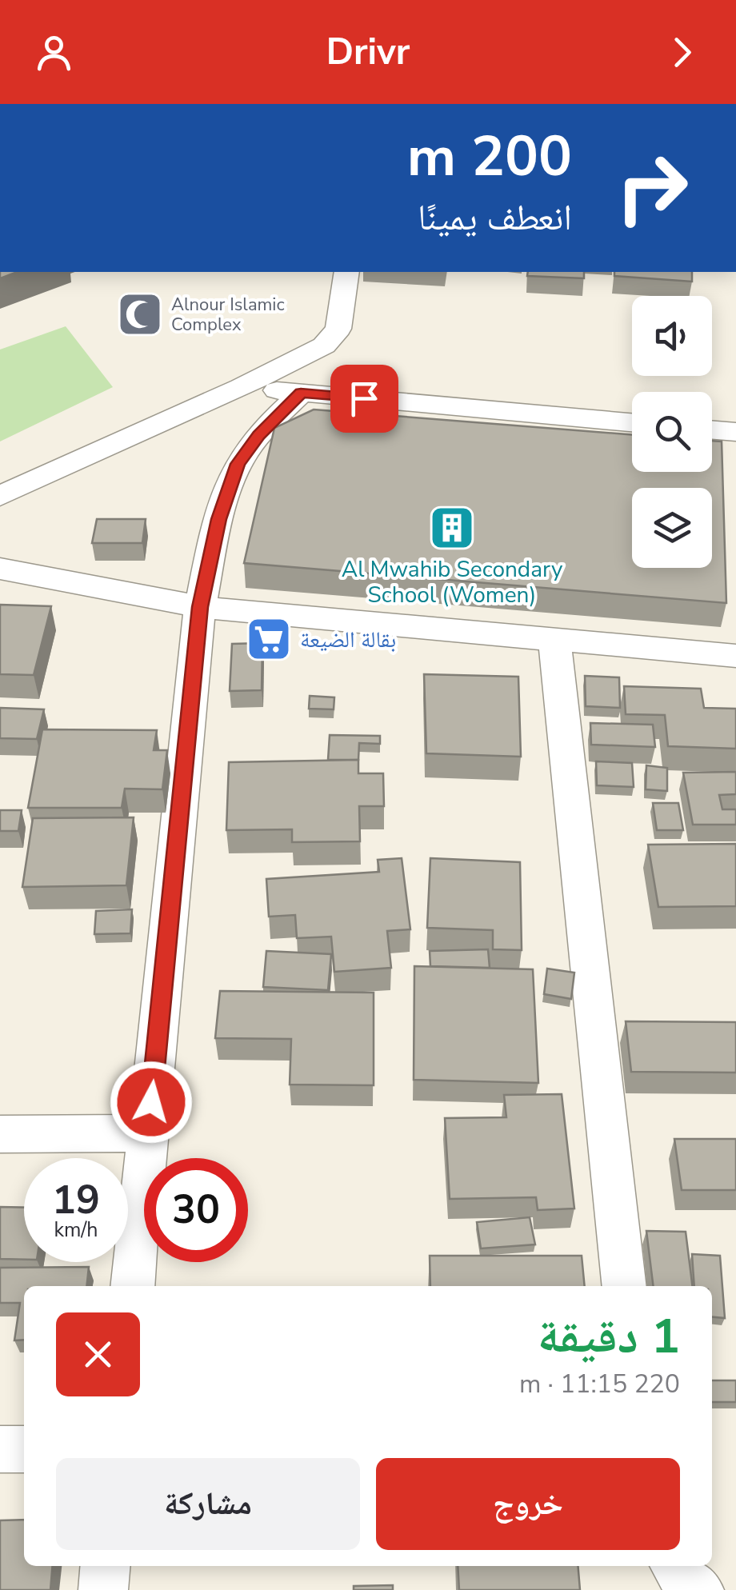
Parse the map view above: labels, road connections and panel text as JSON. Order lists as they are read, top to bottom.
{
  "places": {
    "mosque": ["Alnour Islamic Complex"],
    "building": ["Al Mwahib Secondary School (Women)"],
    "supermarket": ["بقالة الضيعة"]
  },
  "page": {
    "header": "Drivr",
    "turn": ["200 m", "انعطف يمينًا"],
    "speed": "19 km/h",
    "limit": "30",
    "heading": ["1 دقيقة", "220 m · 11:15"],
    "buttons": ["خروج", "مشاركة"]
  }
}
